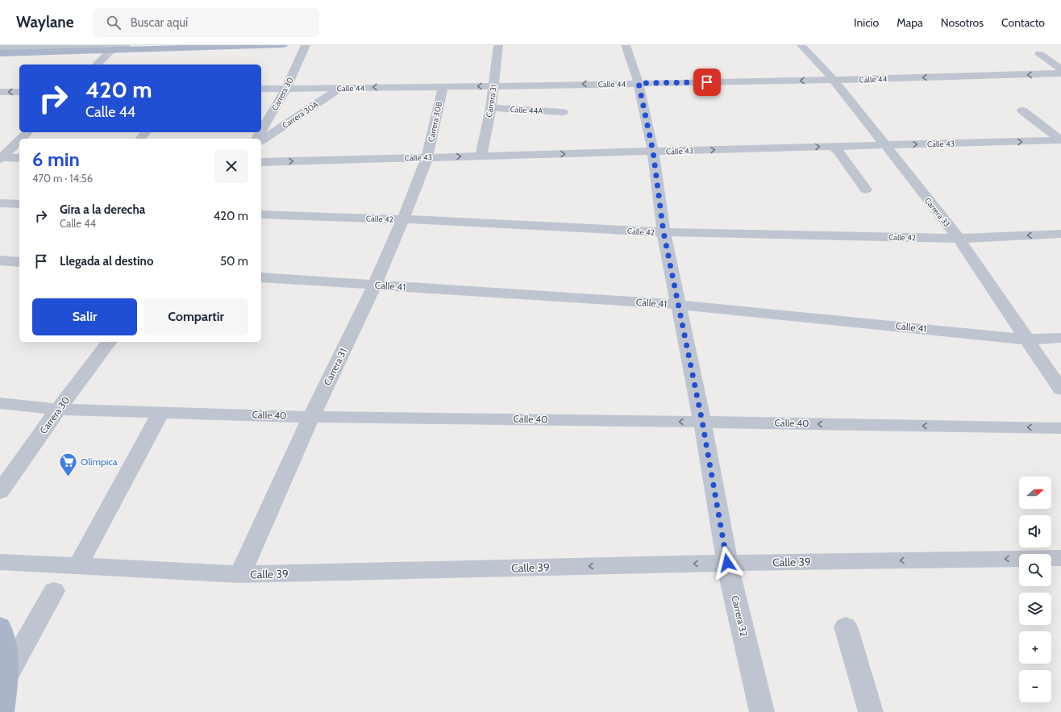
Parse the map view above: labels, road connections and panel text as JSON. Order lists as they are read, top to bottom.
{
  "streets": {
    "street": [
      "Calle 44",
      "Carrera 30",
      "Carrera 31",
      "Calle 44A",
      "Carrera 30A",
      "Carrera 30B",
      "Calle 43",
      "Carrera 33",
      "Calle 42",
      "Calle 41",
      "Calle 40",
      "Calle 39",
      "Carrera 32"
    ]
  },
  "crossings": [
    ["Calle 44", "Carrera 30"],
    ["Calle 44", "Carrera 31"],
    ["Calle 44", "Carrera 30A"],
    ["Calle 44", "Carrera 30B"],
    ["Calle 44", "Carrera 33"],
    ["Calle 44", "Carrera 32"],
    ["Carrera 30", "Calle 40"],
    ["Carrera 31", "Calle 44A"],
    ["Carrera 31", "Carrera 30B"],
    ["Carrera 31", "Calle 43"],
    ["Carrera 31", "Calle 42"],
    ["Carrera 31", "Calle 41"],
    ["Carrera 31", "Calle 40"],
    ["Carrera 31", "Calle 39"],
    ["Carrera 30B", "Calle 43"],
    ["Calle 43", "Carrera 33"],
    ["Calle 43", "Carrera 32"],
    ["Carrera 33", "Calle 42"],
    ["Carrera 33", "Calle 41"],
    ["Calle 42", "Carrera 32"],
    ["Calle 41", "Carrera 32"],
    ["Calle 40", "Carrera 32"],
    ["Calle 39", "Carrera 32"]
  ],
  "one_way": [
    "Calle 44",
    "Calle 43",
    "Calle 40",
    "Calle 39"
  ],
  "places": {
    "supermarket": ["Olímpica"]
  },
  "north": "right",
  "page": {
    "header": "Waylane",
    "search": "Buscar aquí",
    "nav": [
      "Inicio",
      "Mapa",
      "Nosotros",
      "Contacto"
    ],
    "turn": ["420 m", "Calle 44"],
    "heading": ["6 min", "470 m · 14:56"],
    "list": [
      {
        "name": "Gira a la derecha",
        "note": "Calle 44",
        "value": "420 m"
      },
      {
        "name": "Llegada al destino",
        "value": "50 m"
      }
    ],
    "buttons": ["Salir", "Compartir"],
    "map_buttons": ["+", "−"]
  }
}
